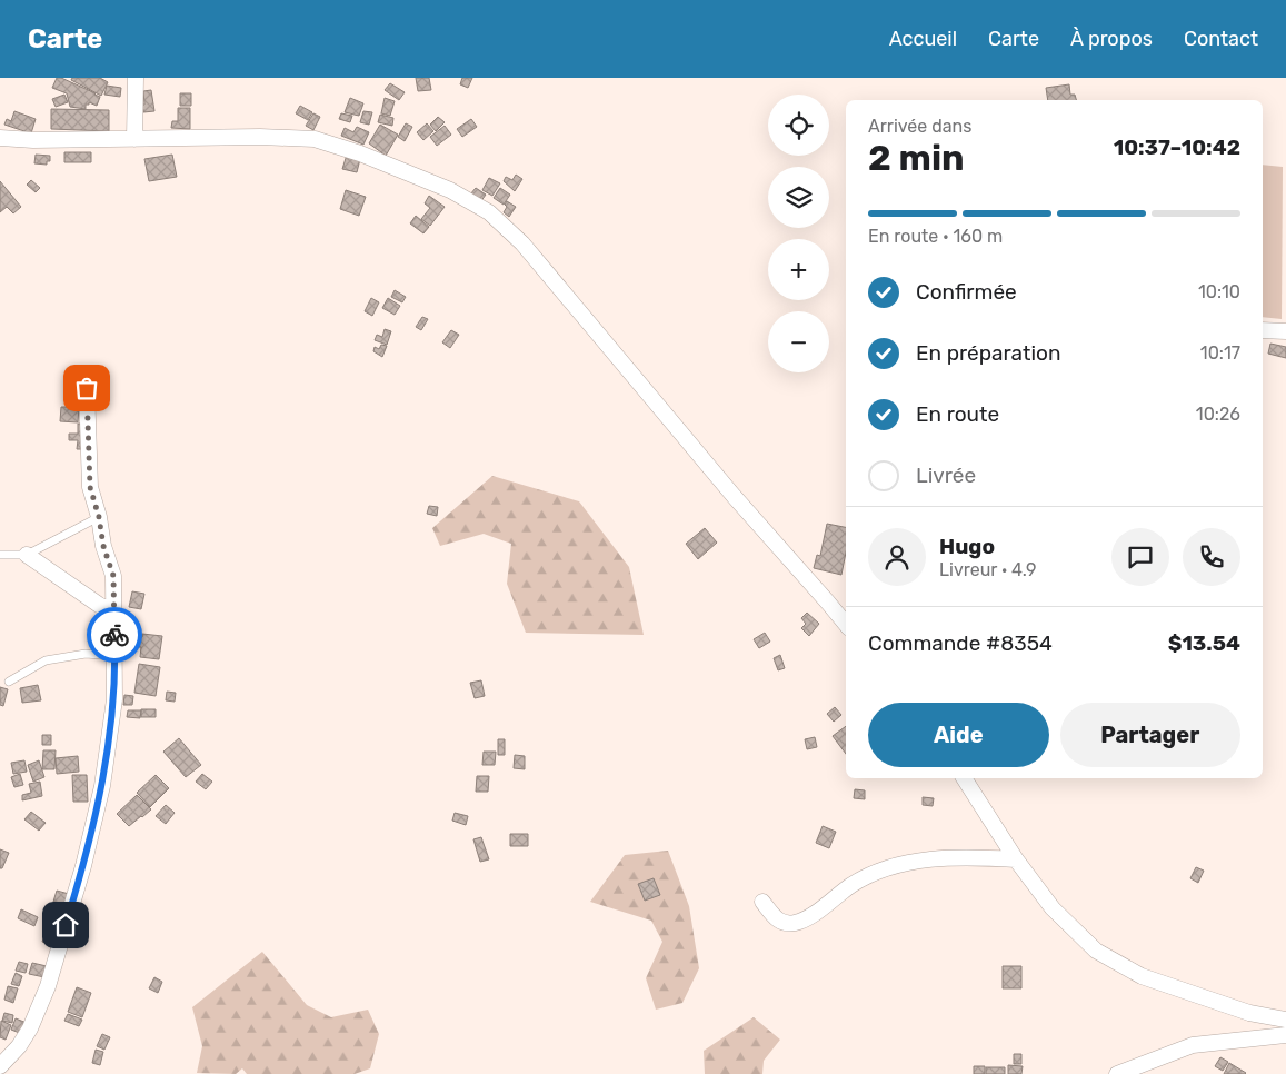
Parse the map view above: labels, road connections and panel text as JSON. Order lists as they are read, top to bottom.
{
  "page": {
    "header": "Carte",
    "nav": [
      "Accueil",
      "Carte",
      "À propos",
      "Contact"
    ],
    "map_buttons": ["+", "−"],
    "heading": ["2 min", "Arrivée dans", "10:37–10:42"],
    "panel": [
      "Hugo",
      "Livreur · 4.9",
      "Commande #8354",
      "$13.54"
    ],
    "bar": "En route · 160 m",
    "list": [
      ["Confirmée", "10:10"],
      ["En préparation", "10:17"],
      ["En route", "10:26"],
      "Livrée"
    ],
    "buttons": ["Aide", "Partager"]
  }
}
